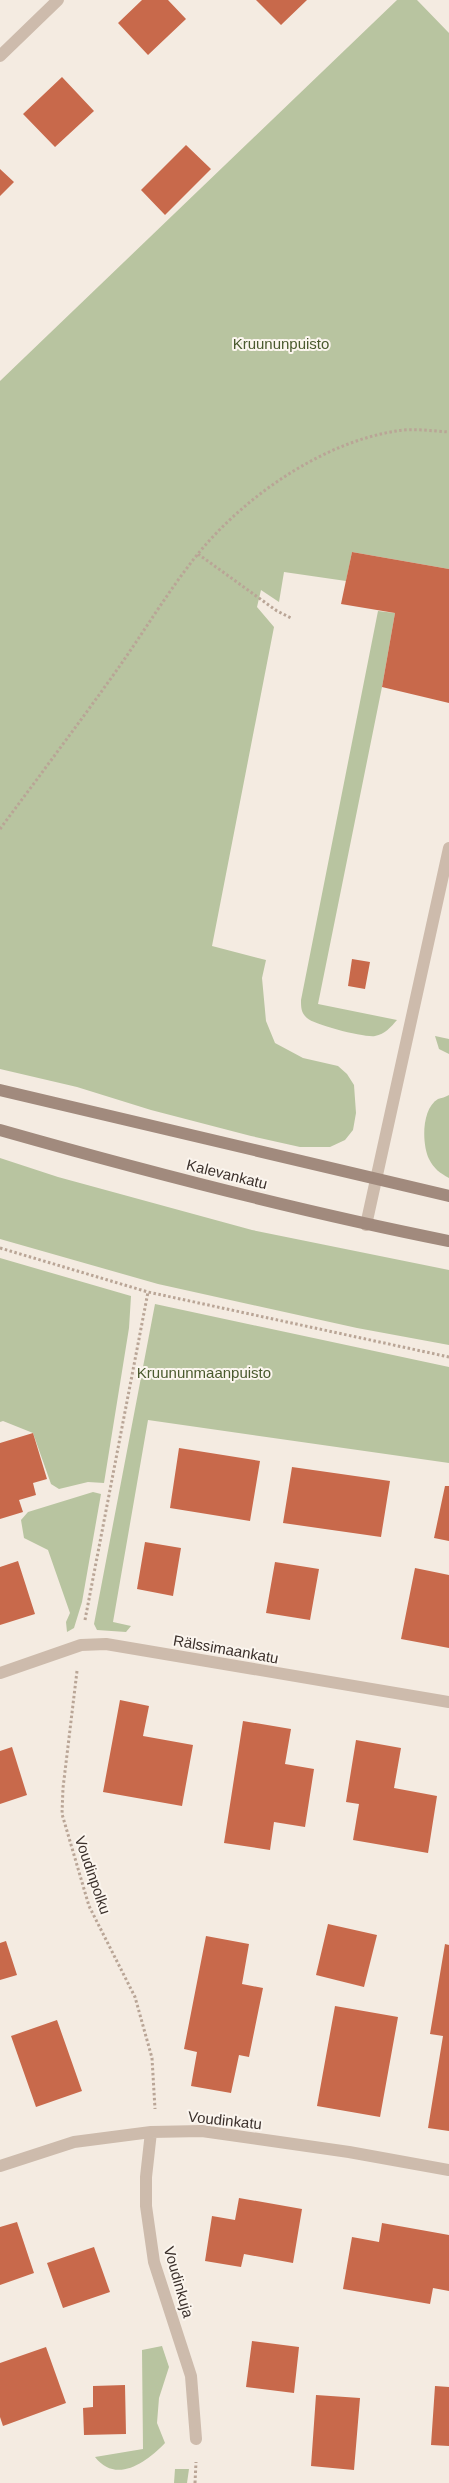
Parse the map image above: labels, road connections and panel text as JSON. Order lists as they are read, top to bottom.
{
  "streets": {
    "main road": ["Kalevankatu"],
    "street": ["Rälssimaankatu", "Voudinkatu", "Voudinkuja"],
    "path": ["Voudinpolku"]
  },
  "crossings": [
    ["Rälssimaankatu", "Voudinpolku"],
    ["Voudinpolku", "Voudinkatu"],
    ["Voudinpolku", "Voudinkuja"],
    ["Voudinkatu", "Voudinkuja"]
  ],
  "parks": ["Kruununpuisto", "Kruununmaanpuisto"]
}
